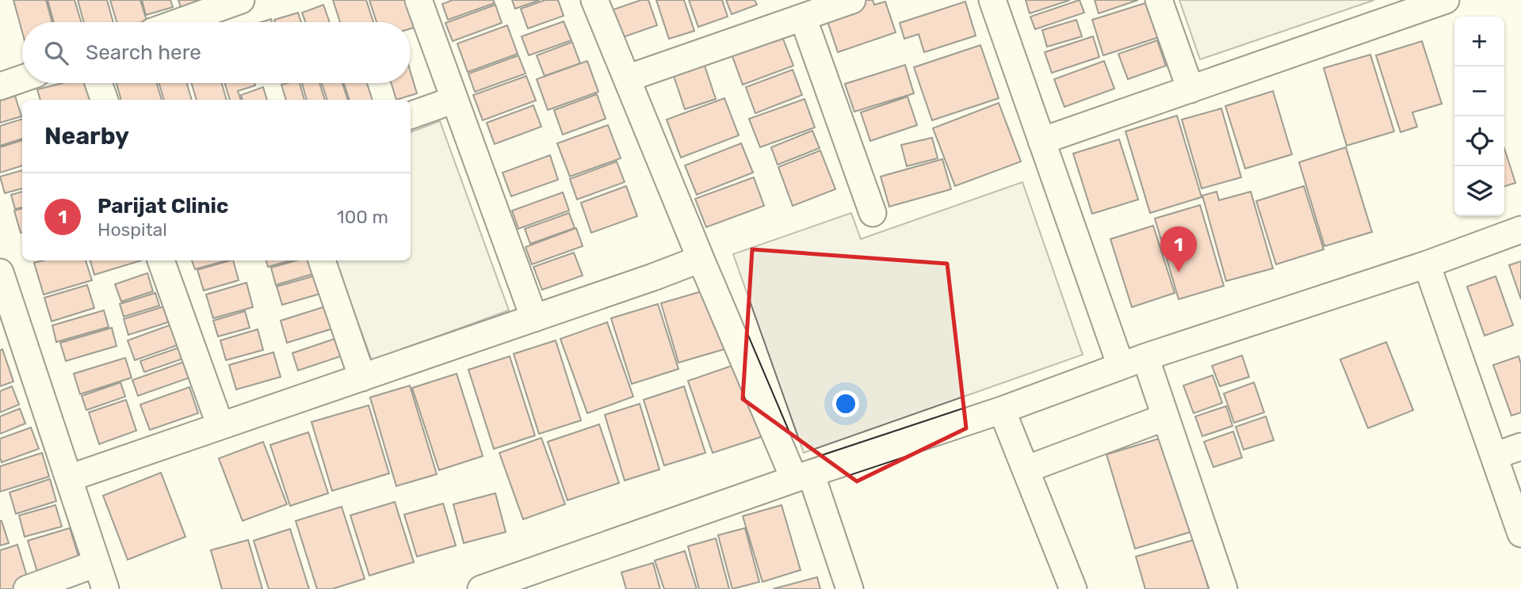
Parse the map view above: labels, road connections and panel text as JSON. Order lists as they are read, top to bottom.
{
  "page": {
    "map_buttons": ["+", "−"],
    "search": "Search here",
    "heading": "Nearby",
    "list": [
      {
        "mark": "1",
        "name": "Parijat Clinic",
        "note": "Hospital",
        "value": "100 m"
      }
    ],
    "pins": "1"
  }
}
